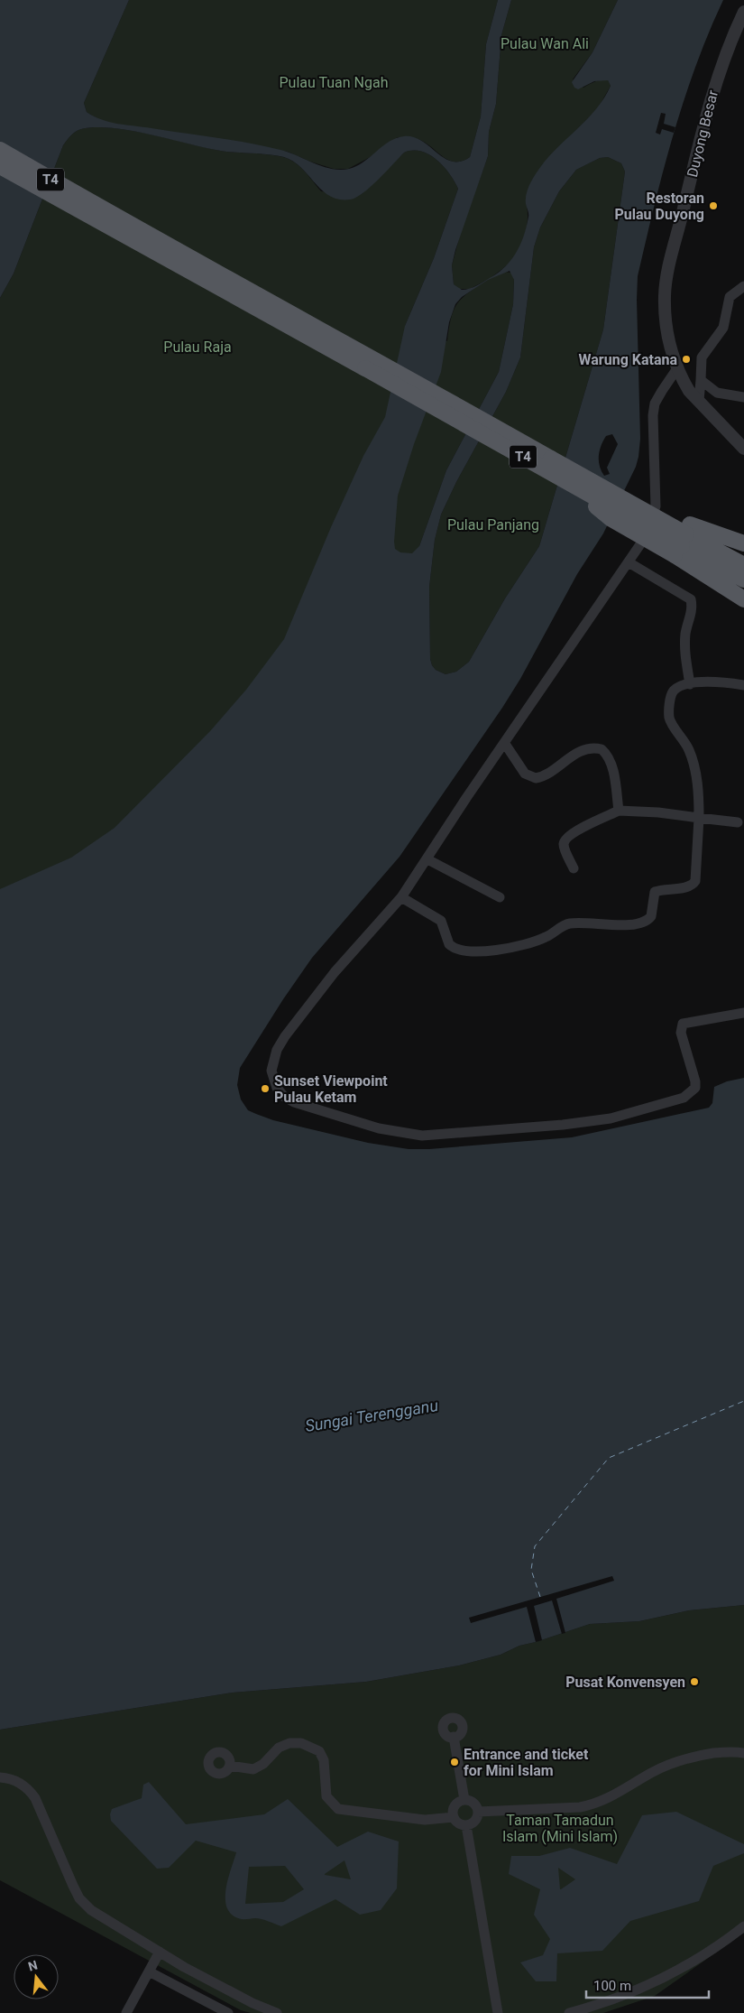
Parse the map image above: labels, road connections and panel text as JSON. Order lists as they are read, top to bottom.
{
  "streets": {
    "highway": ["T4"],
    "street": ["Duyong Besar"]
  },
  "water": ["Sungai Terengganu"],
  "parks": [
    "Pulau Wan Ali",
    "Pulau Tuan Ngah",
    "Pulau Raja",
    "Pulau Panjang",
    "Taman Tamadun Islam (Mini Islam)"
  ],
  "places": [
    "Restoran Pulau Duyong",
    "Warung Katana",
    "Sunset Viewpoint Pulau Ketam",
    "Pusat Konvensyen",
    "Entrance and ticket for Mini Islam"
  ],
  "scale_bar": "100 m",
  "north": "top"
}
